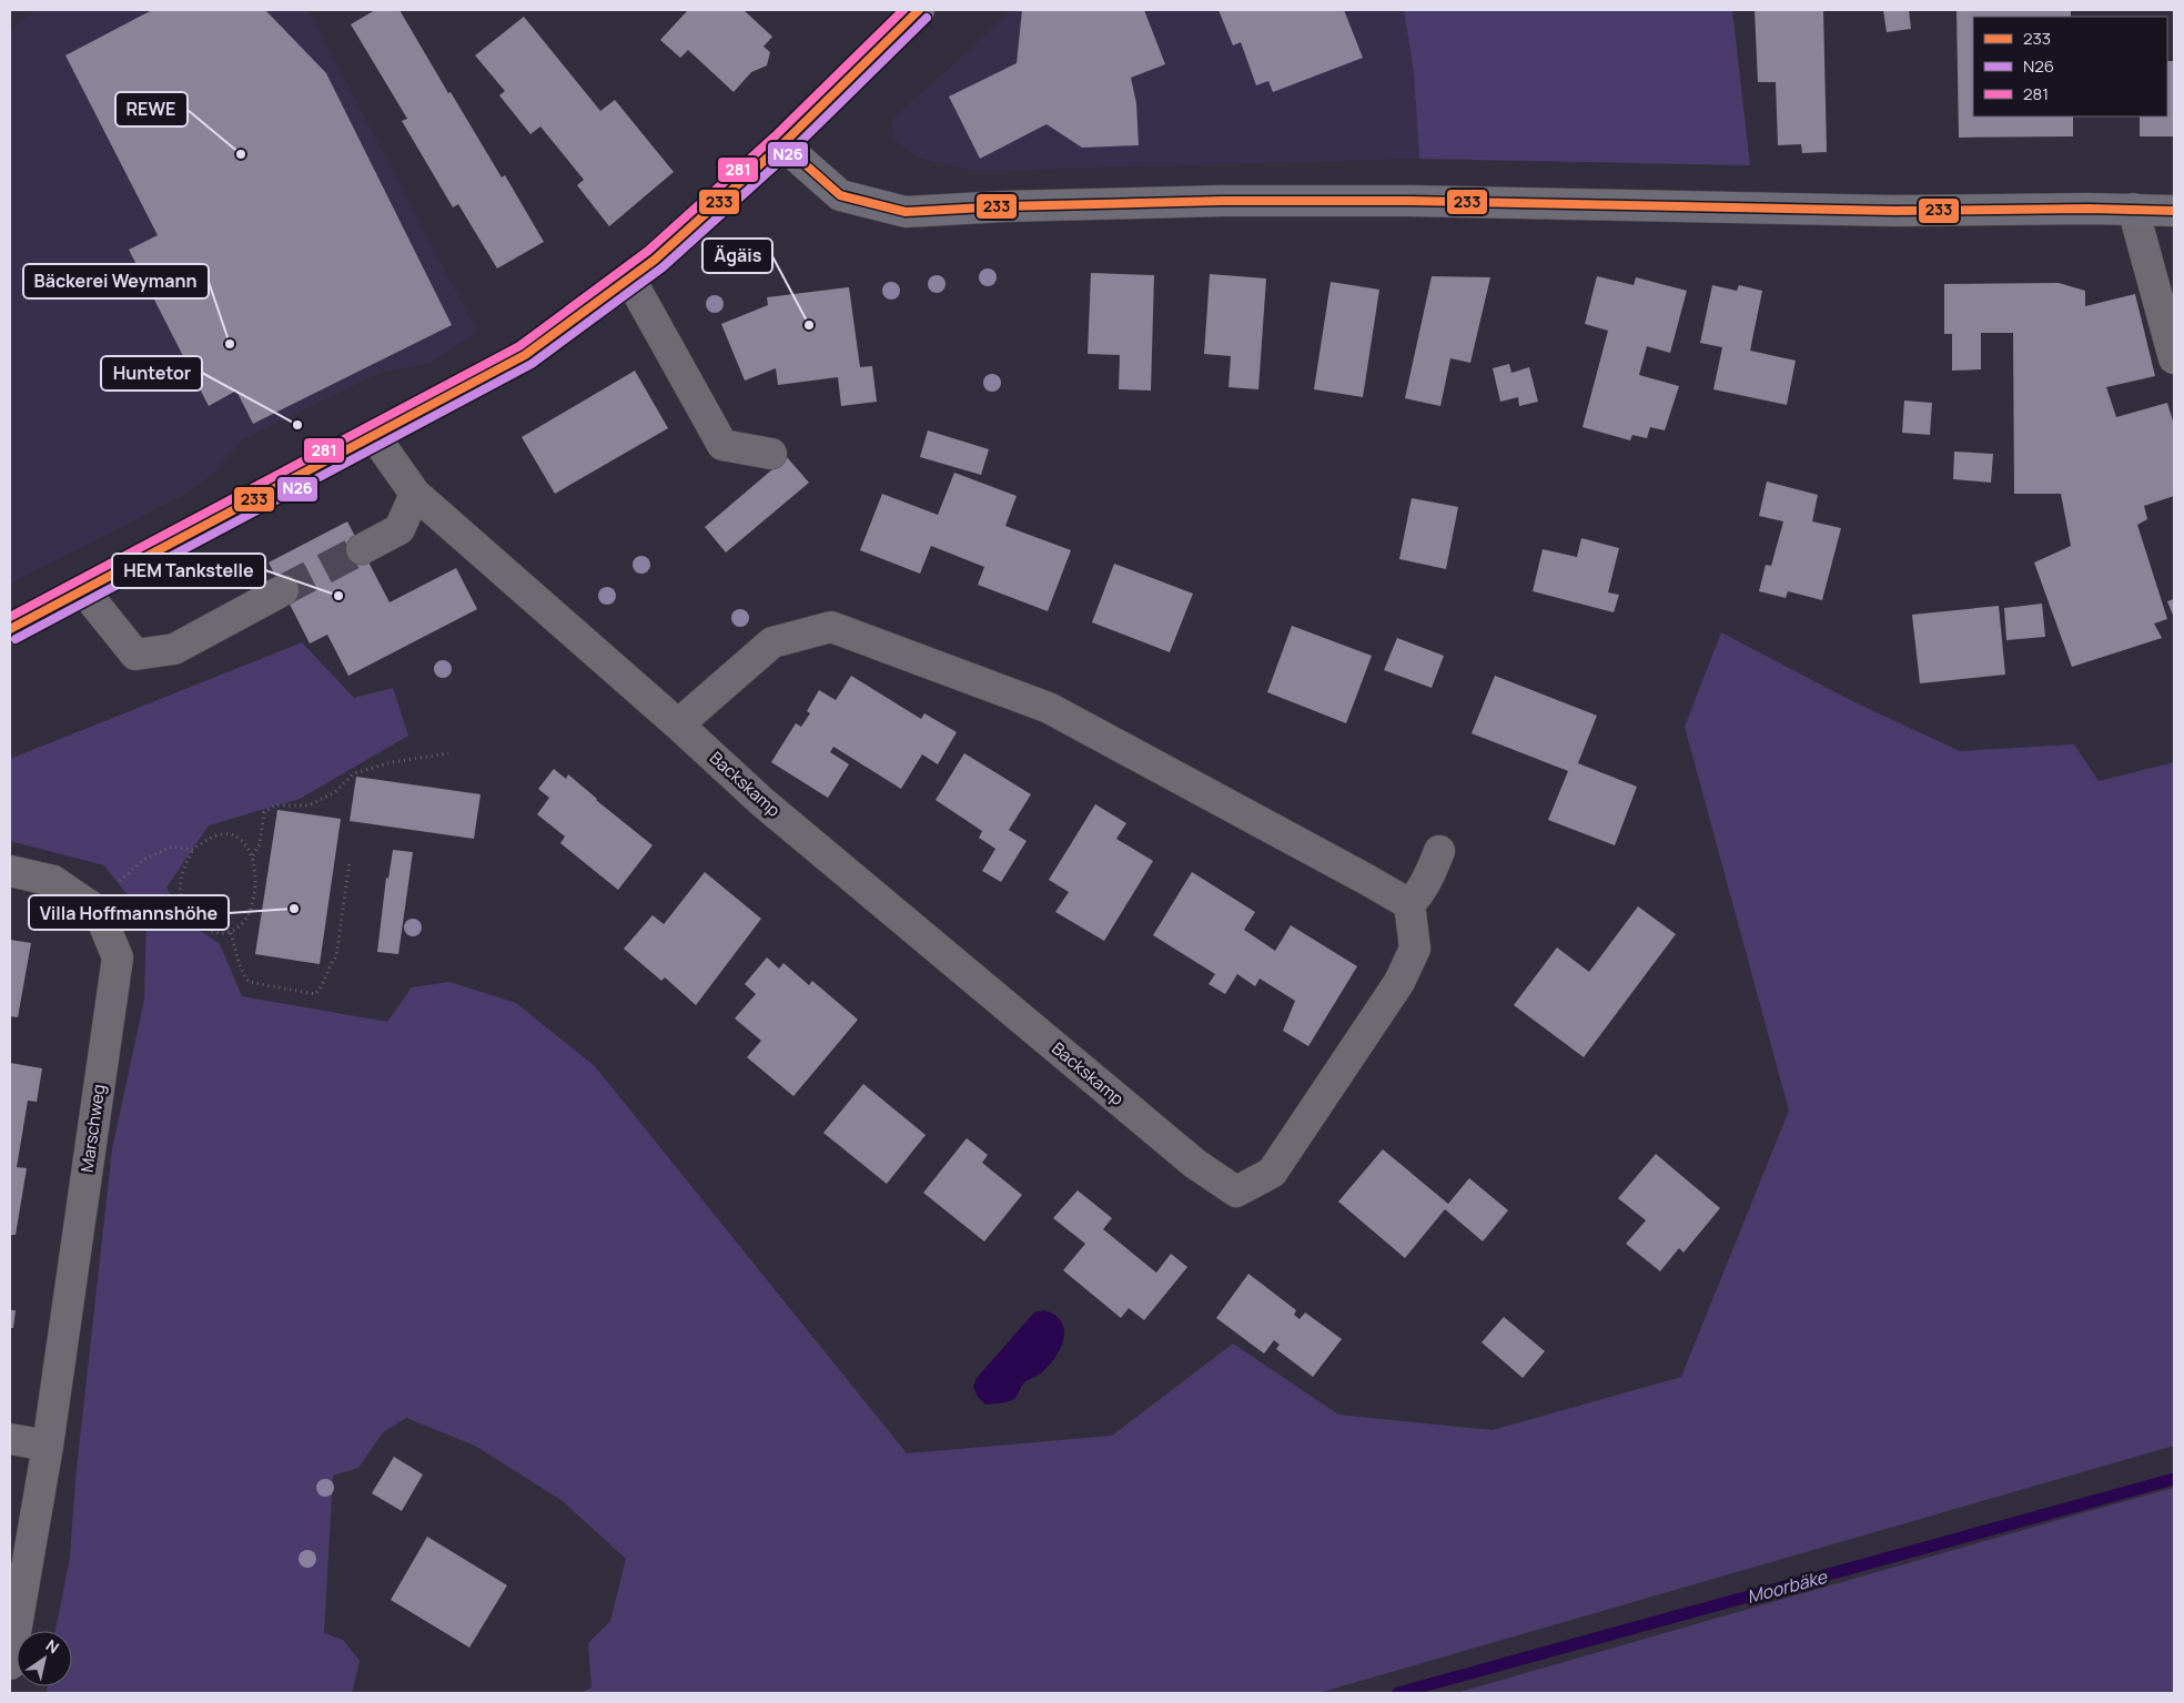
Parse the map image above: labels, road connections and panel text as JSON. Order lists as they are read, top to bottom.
{
  "streets": {
    "street": ["Backskamp", "Marschweg"]
  },
  "water": ["Moorbäke"],
  "places": [
    "REWE",
    "Ägäis",
    "Bäckerei Weymann",
    "Huntetor",
    "HEM Tankstelle",
    "Villa Hoffmannshöhe"
  ],
  "lines": ["transit line 233", "transit line 281", "transit line N26"],
  "legend": ["233", "N26", "281"],
  "north": "top right"
}
